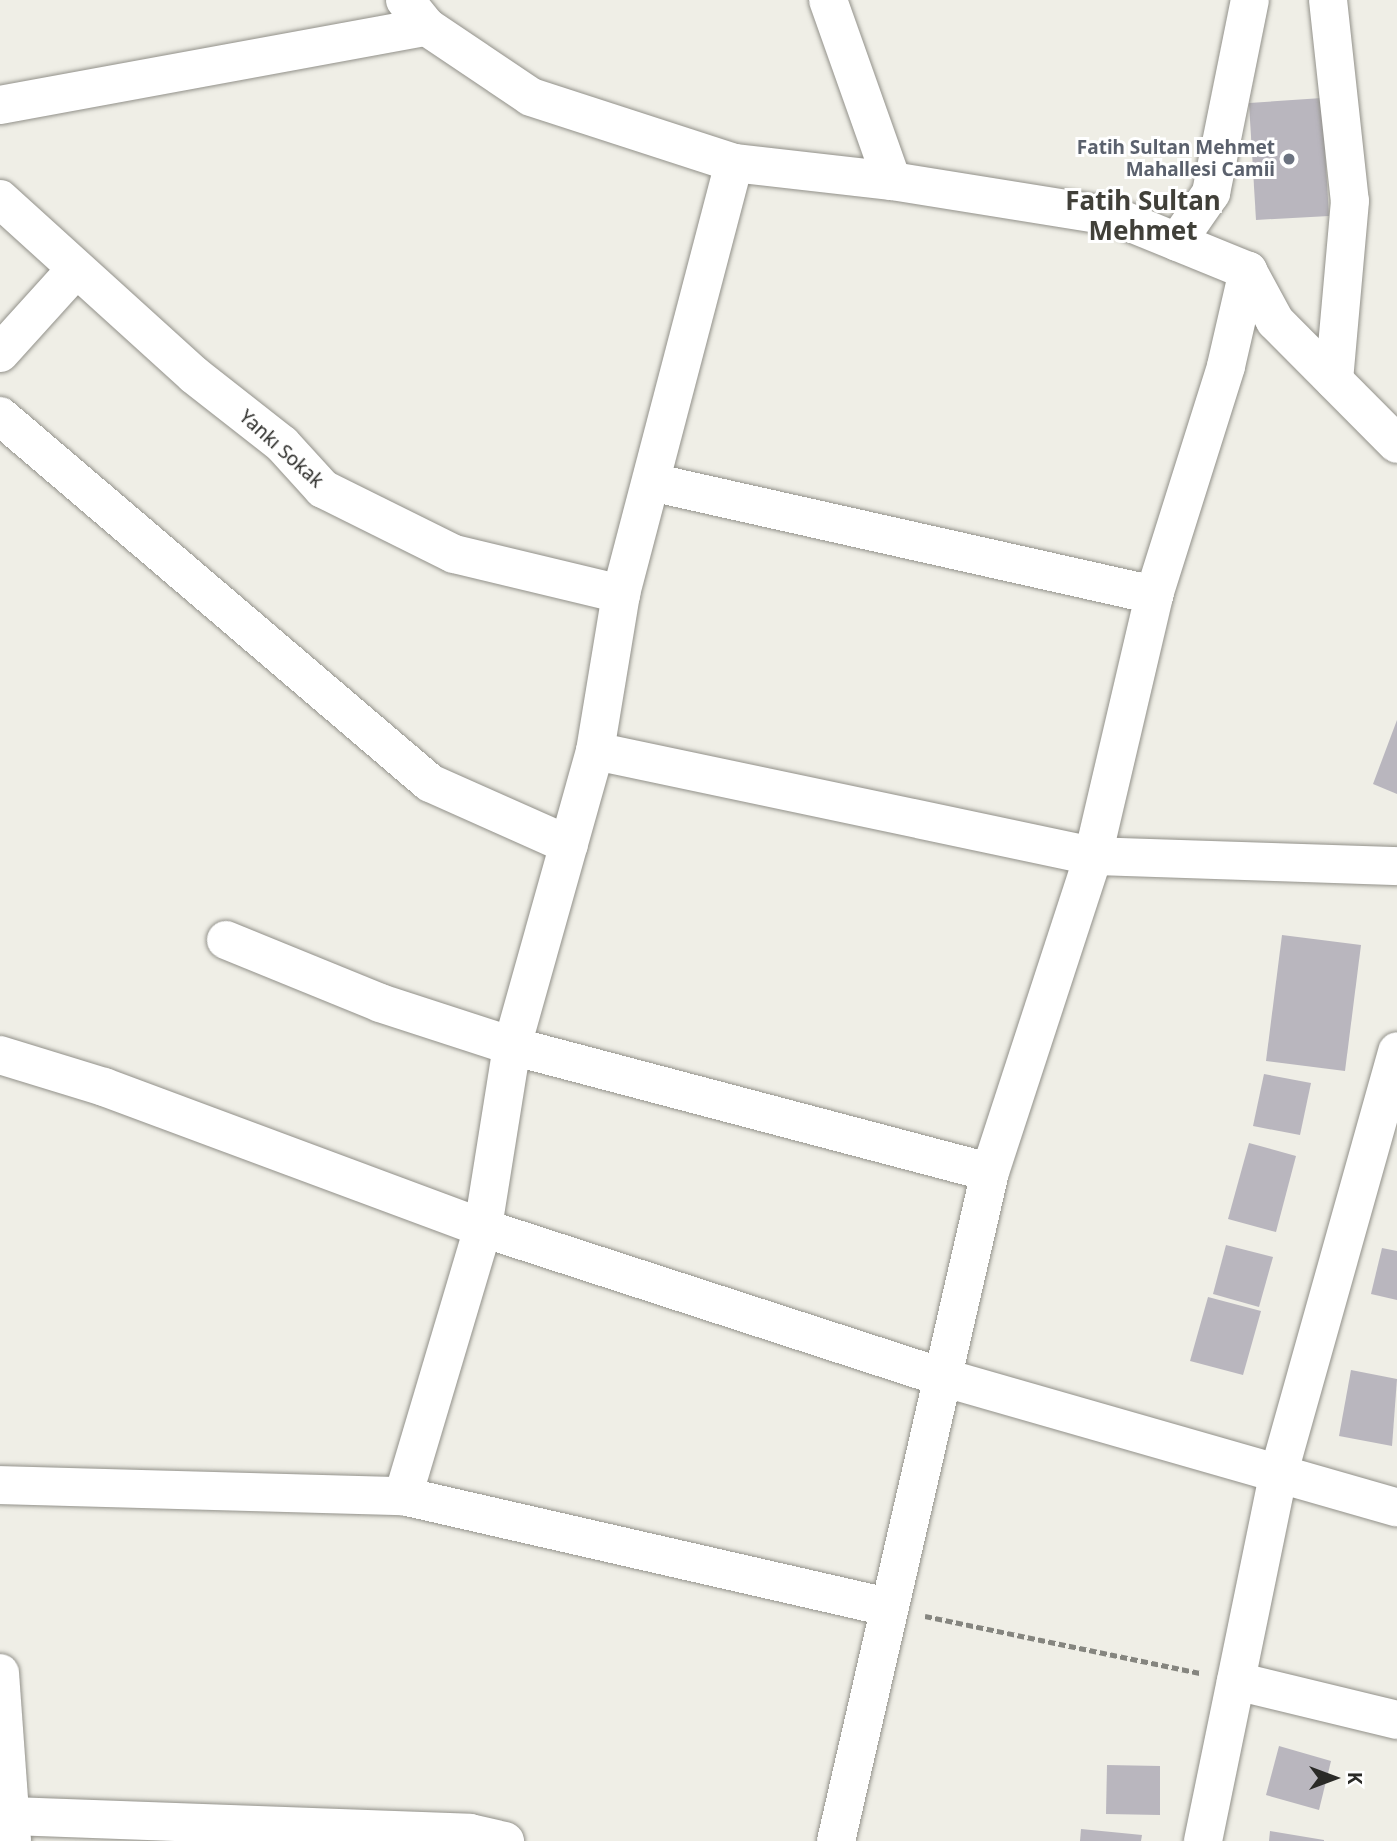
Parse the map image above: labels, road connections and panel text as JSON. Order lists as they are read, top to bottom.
{
  "streets": {
    "street": ["Yankı Sokak"]
  },
  "districts": ["Fatih Sultan Mehmet"],
  "places": ["Fatih Sultan Mehmet Mahallesi Camii"],
  "north": "right"
}
